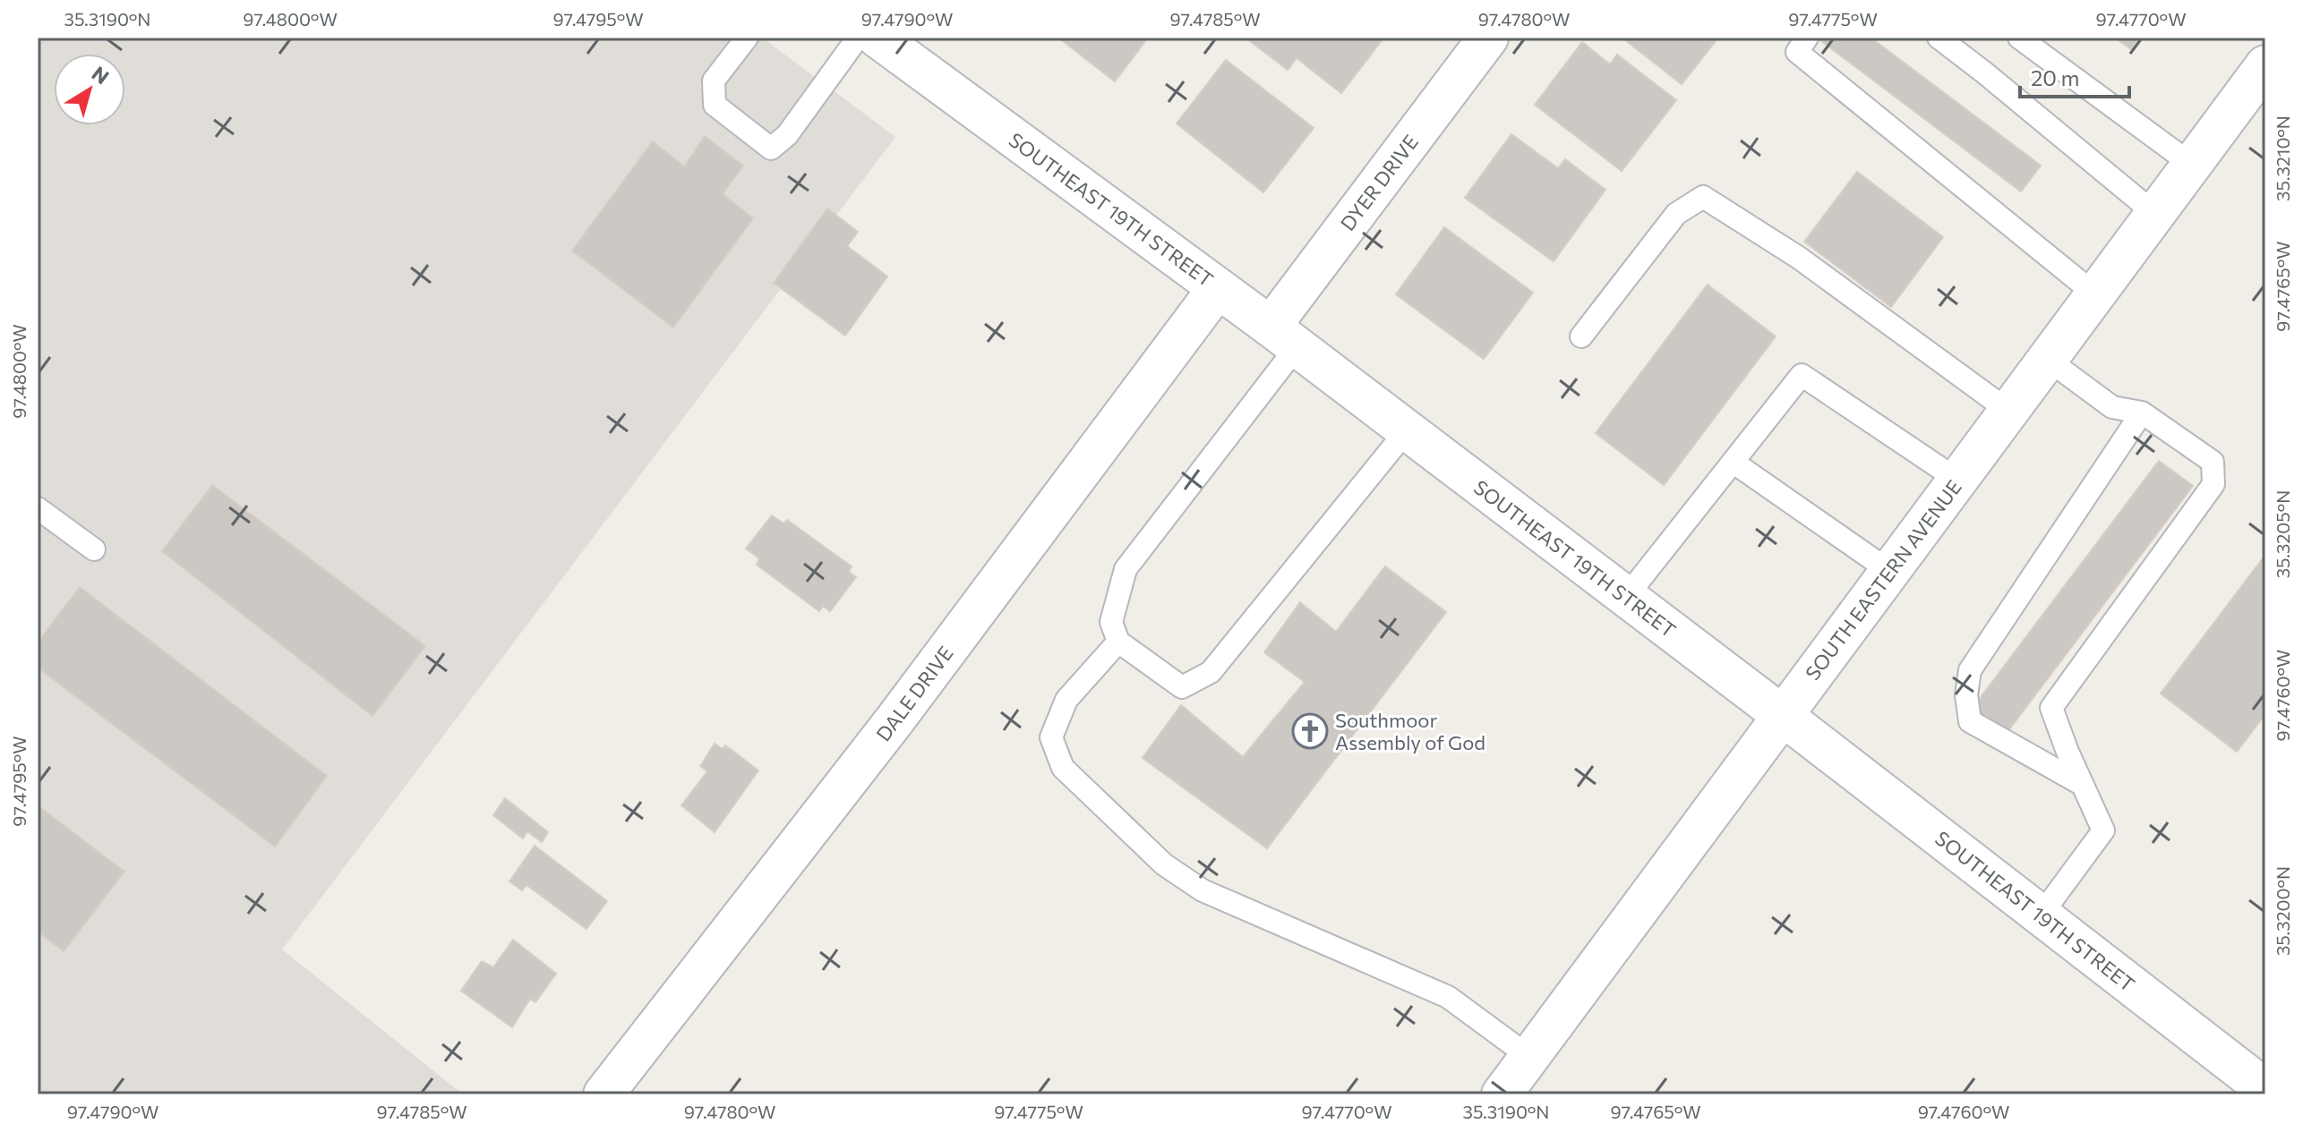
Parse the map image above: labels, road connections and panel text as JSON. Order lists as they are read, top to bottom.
{
  "streets": {
    "street": [
      "DYER DRIVE",
      "SOUTHEAST 19TH STREET",
      "SOUTH EASTERN AVENUE",
      "DALE DRIVE"
    ]
  },
  "crossings": [
    ["DYER DRIVE", "SOUTHEAST 19TH STREET"],
    ["SOUTHEAST 19TH STREET", "SOUTH EASTERN AVENUE"],
    ["SOUTHEAST 19TH STREET", "DALE DRIVE"]
  ],
  "places": {
    "church": ["Southmoor Assembly of God"]
  },
  "scale_bar": "20 m",
  "north": "top right",
  "coordinates": [
    "35.3190°N",
    "97.4800°W",
    "97.4795°W",
    "97.4790°W",
    "97.4785°W",
    "97.4780°W",
    "97.4775°W",
    "97.4770°W",
    "35.3210°N",
    "97.4765°W",
    "35.3205°N",
    "97.4760°W",
    "35.3200°N"
  ]
}
